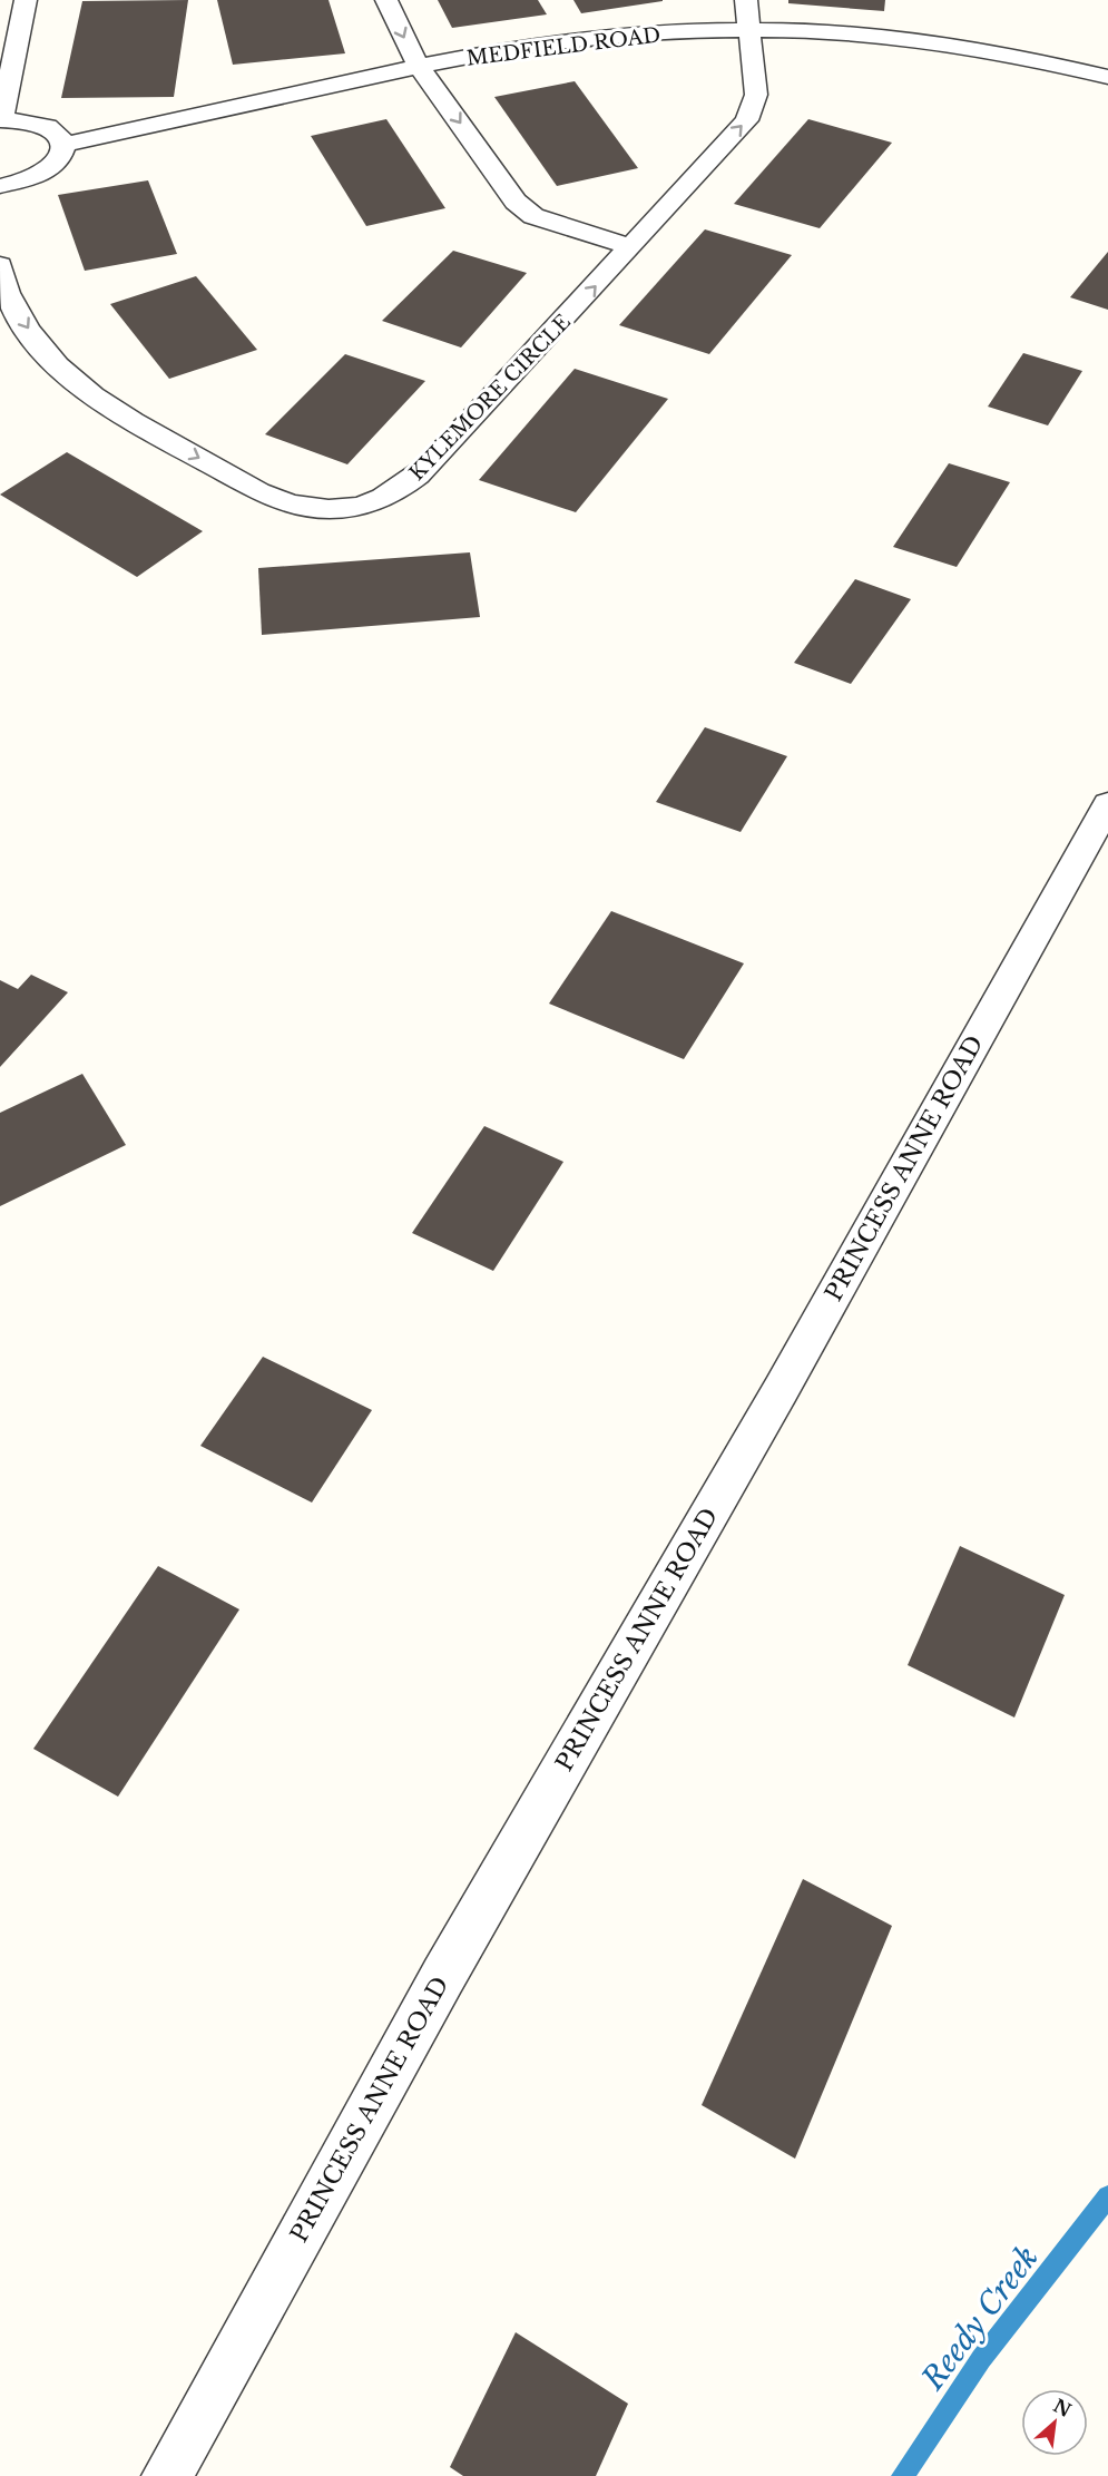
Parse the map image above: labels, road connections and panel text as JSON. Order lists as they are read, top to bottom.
{
  "streets": {
    "street": ["MEDFIELD ROAD", "KYLEMORE CIRCLE", "PRINCESS ANNE ROAD"]
  },
  "crossings": [
    ["MEDFIELD ROAD", "KYLEMORE CIRCLE"]
  ],
  "water": ["Reedy Creek"],
  "north": "top right"
}
